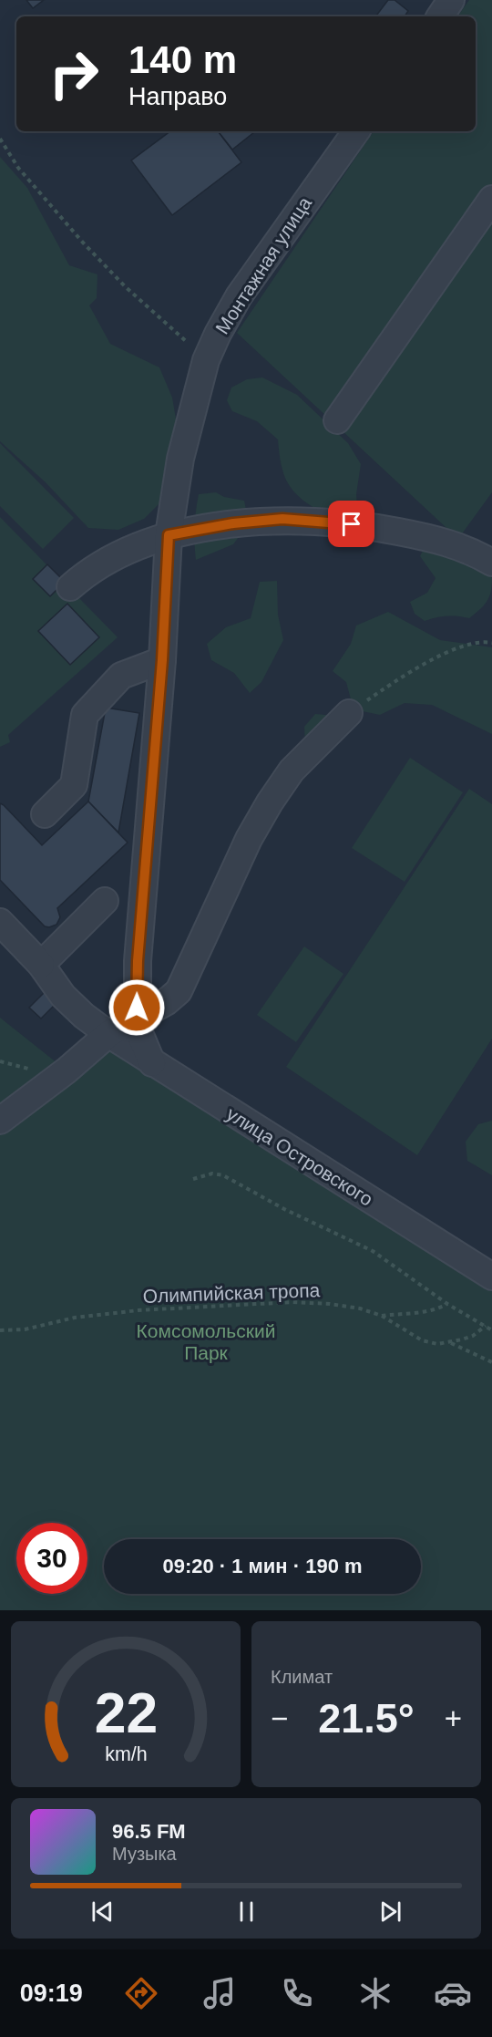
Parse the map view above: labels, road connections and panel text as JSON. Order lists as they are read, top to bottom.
{
  "streets": {
    "street": ["Монтажная улица", "улица Островского"],
    "path": ["Олимпийская тропа"]
  },
  "crossings": [
    ["Монтажная улица", "улица Островского"]
  ],
  "parks": ["Комсомольский Парк"],
  "page": {
    "turn": ["140 m", "Направо"],
    "limit": "30",
    "trip": "09:20 · 1 мин · 190 m",
    "tile": "Климат",
    "heat": ["−", "21.5°", "+"],
    "song": ["96.5 FM", "Музыка"],
    "tabs": "09:19",
    "gauge": ["22", "km/h"]
  }
}
